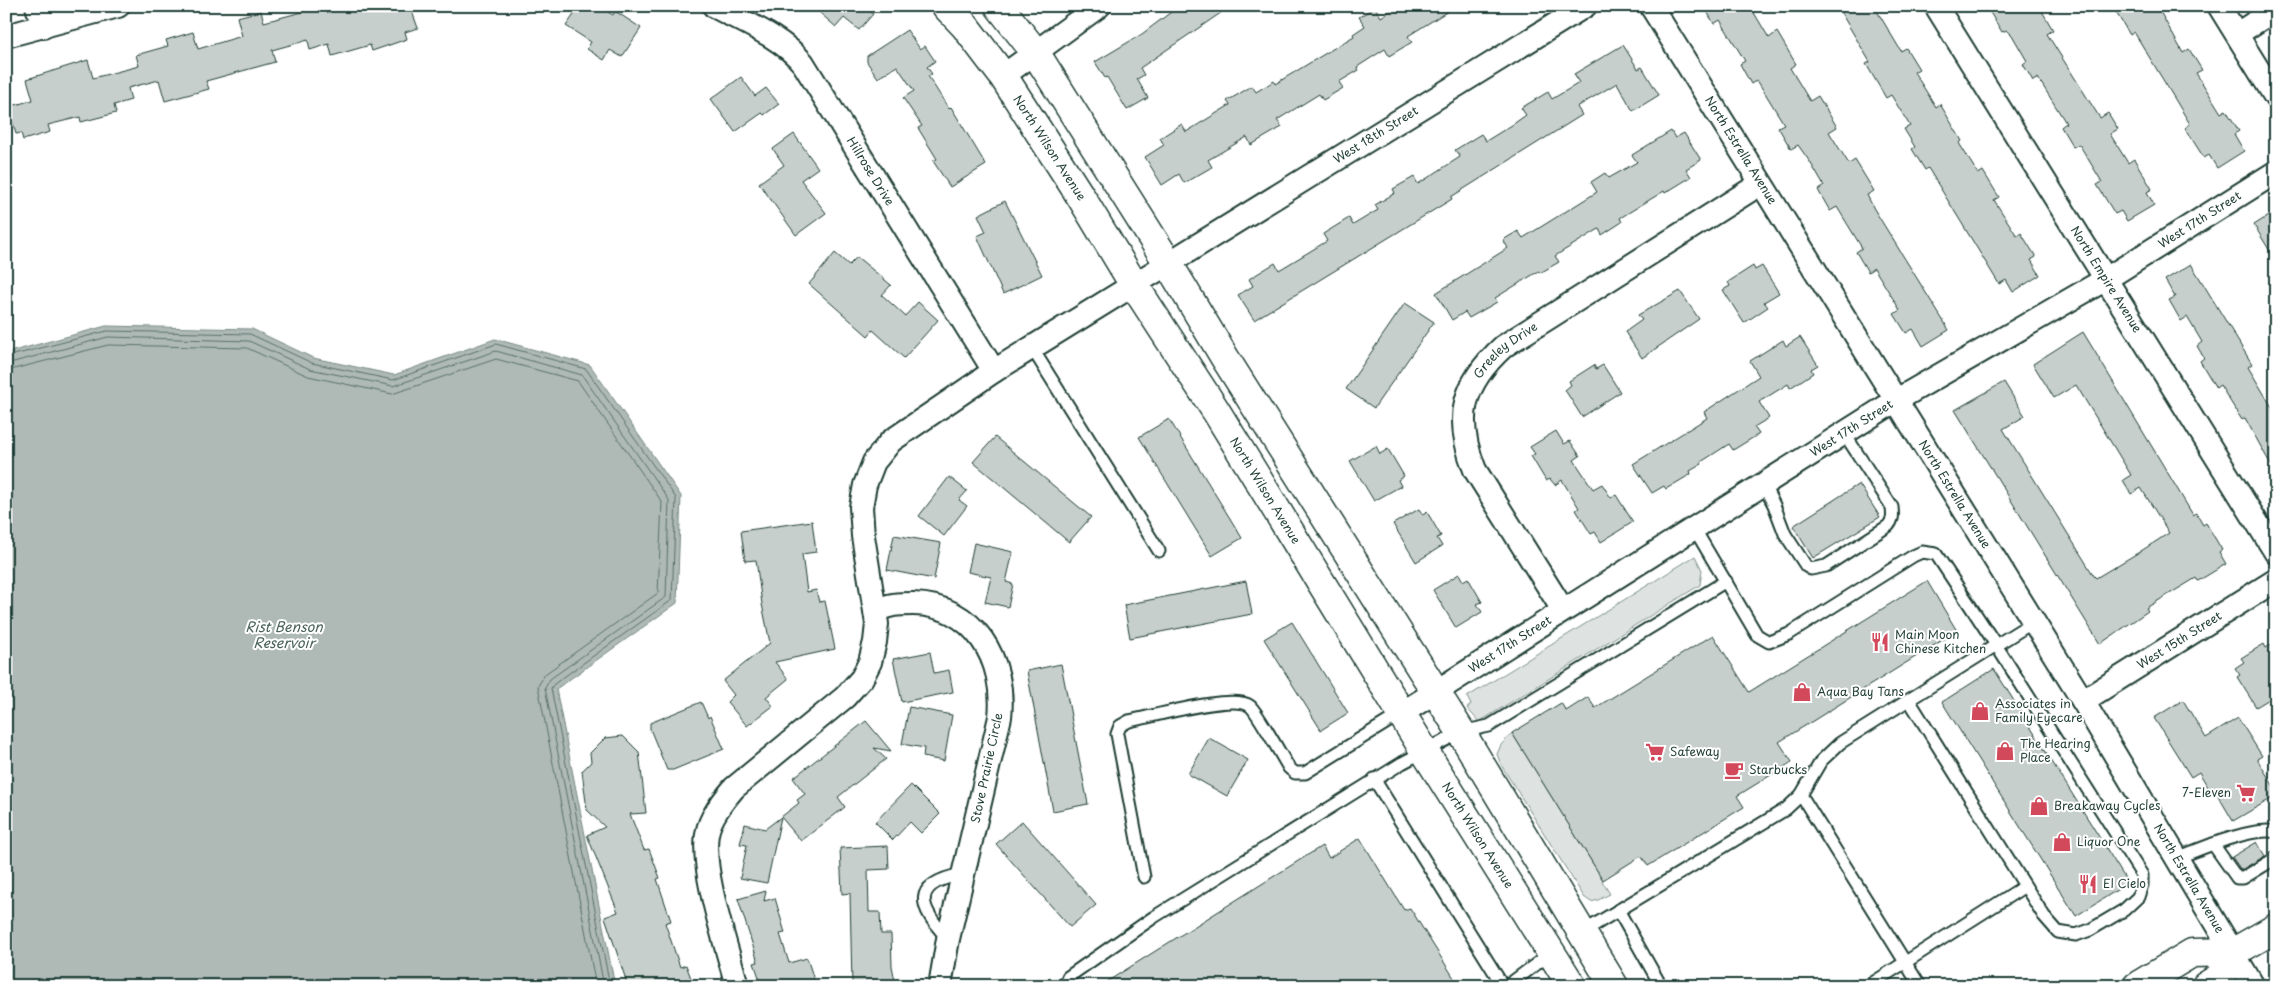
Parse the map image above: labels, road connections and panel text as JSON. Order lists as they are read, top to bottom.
{
  "streets": {
    "main road": ["North Wilson Avenue"],
    "street": [
      "West 18th Street",
      "North Estrella Avenue",
      "Hillrose Drive",
      "West 17th Street",
      "North Empire Avenue",
      "Greeley Drive",
      "West 15th Street",
      "Stove Prairie Circle"
    ]
  },
  "crossings": [
    ["West 18th Street", "North Wilson Avenue"],
    ["North Wilson Avenue", "West 17th Street"],
    ["North Estrella Avenue", "West 17th Street"],
    ["North Estrella Avenue", "Greeley Drive"],
    ["North Estrella Avenue", "West 15th Street"],
    ["West 17th Street", "North Empire Avenue"],
    ["West 17th Street", "Greeley Drive"]
  ],
  "water": ["Rist Benson Reservoir"],
  "places": {
    "restaurant": ["Main Moon Chinese Kitchen", "El Cielo"],
    "shop": [
      "Aqua Bay Tans",
      "Associates in Family Eyecare",
      "The Hearing Place",
      "Breakaway Cycles",
      "Liquor One"
    ],
    "supermarket": ["Safeway", "7-Eleven"],
    "cafe": ["Starbucks"]
  }
}
